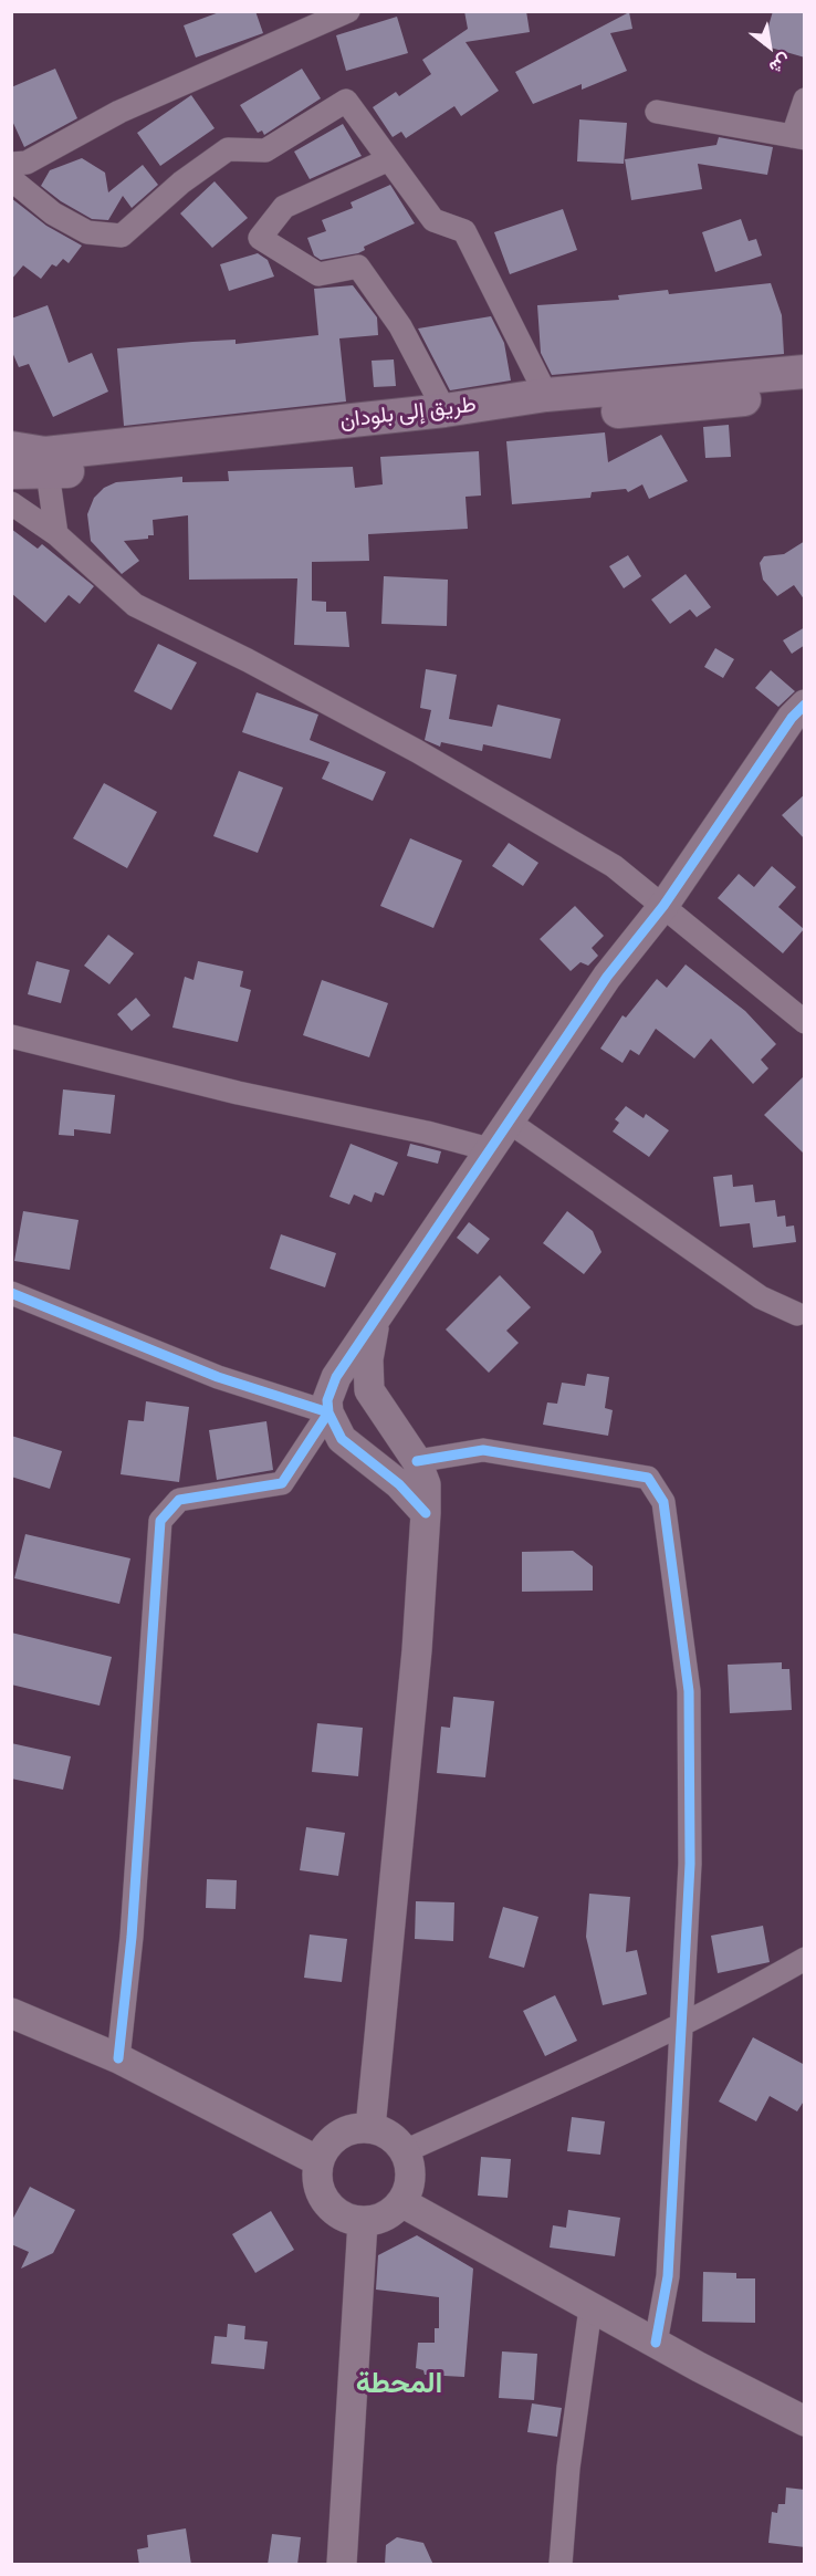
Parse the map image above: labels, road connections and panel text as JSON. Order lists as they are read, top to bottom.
{
  "streets": {
    "main road": ["طريق إلى بلودان"]
  },
  "districts": ["المحطة"],
  "north": "bottom right"
}
